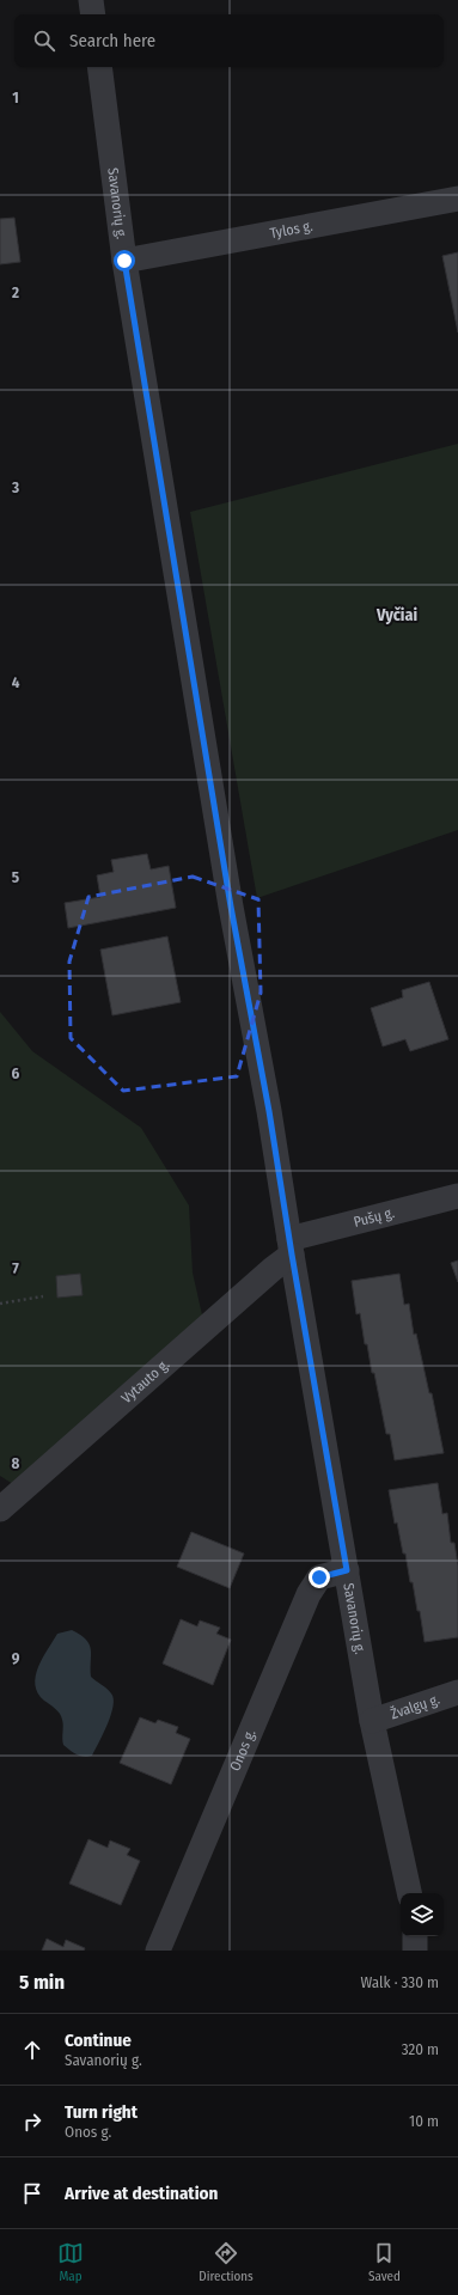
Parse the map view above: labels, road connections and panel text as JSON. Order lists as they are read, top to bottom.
{
  "streets": {
    "street": [
      "Savanorių g.",
      "Tylos g.",
      "Pušų g.",
      "Vytauto g.",
      "Žvalgų g.",
      "Onos g."
    ]
  },
  "crossings": [
    ["Savanorių g.", "Tylos g."],
    ["Savanorių g.", "Pušų g."],
    ["Savanorių g.", "Vytauto g."],
    ["Savanorių g.", "Žvalgų g."],
    ["Savanorių g.", "Onos g."],
    ["Pušų g.", "Vytauto g."]
  ],
  "districts": ["Vyčiai"],
  "page": {
    "search": "Search here",
    "heading": ["5 min", "Walk · 330 m"],
    "list": [
      ["Continue", "Savanorių g.", "320 m"],
      ["Turn right", "Onos g.", "10 m"],
      "Arrive at destination"
    ],
    "nav": ["Map", "Directions", "Saved"]
  },
  "grid": {
    "rows": [
      "1",
      "2",
      "3",
      "4",
      "5",
      "6",
      "7",
      "8",
      "9"
    ]
  }
}
